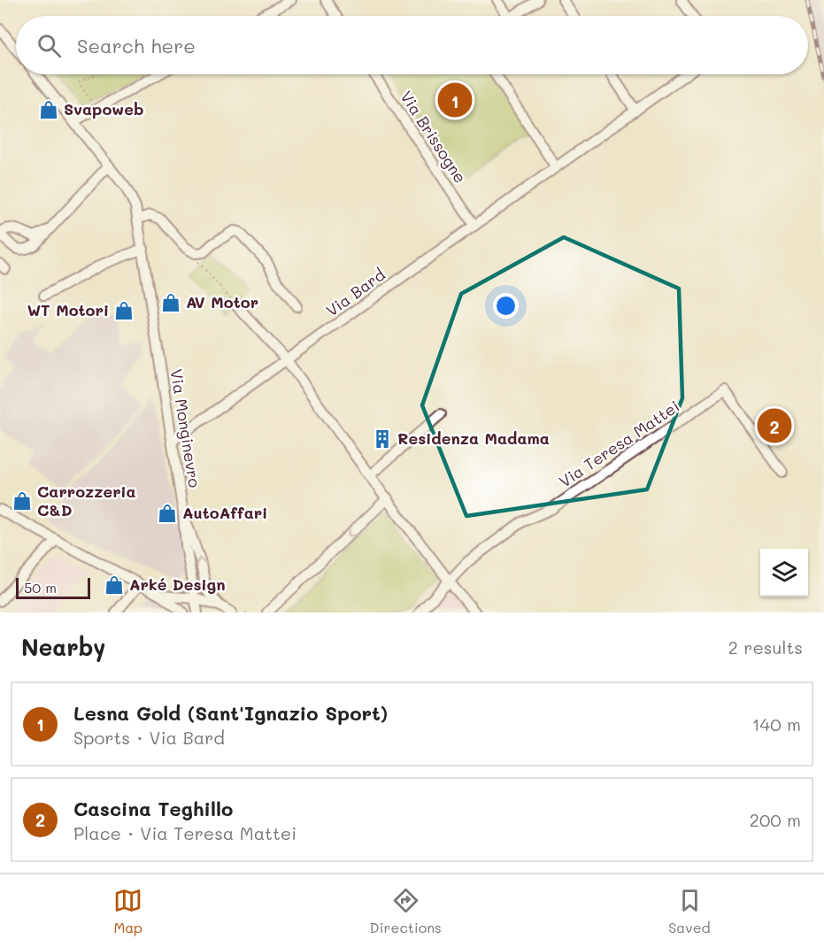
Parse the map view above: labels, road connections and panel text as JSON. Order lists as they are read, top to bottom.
{
  "streets": {
    "street": [
      "Via Brissogne",
      "Via Bard",
      "Via Monginevro",
      "Via Teresa Mattei"
    ]
  },
  "crossings": [
    ["Via Brissogne", "Via Bard"],
    ["Via Bard", "Via Monginevro"]
  ],
  "places": {
    "shop": [
      "Svapoweb",
      "AV Motor",
      "WT Motori",
      "Carrozzeria C&D",
      "AutoAffari",
      "Arké Design"
    ],
    "building": ["Residenza Madama"]
  },
  "scale_bar": "50 m",
  "page": {
    "search": "Search here",
    "pins": ["1", "2"],
    "scale": "50 m",
    "heading": ["Nearby", "2 results"],
    "list": [
      {
        "mark": "1",
        "name": "Lesna Gold (Sant'Ignazio Sport)",
        "note": "Sports · Via Bard",
        "value": "140 m"
      },
      {
        "mark": "2",
        "name": "Cascina Teghillo",
        "note": "Place · Via Teresa Mattei",
        "value": "200 m"
      }
    ],
    "nav": ["Map", "Directions", "Saved"]
  }
}
